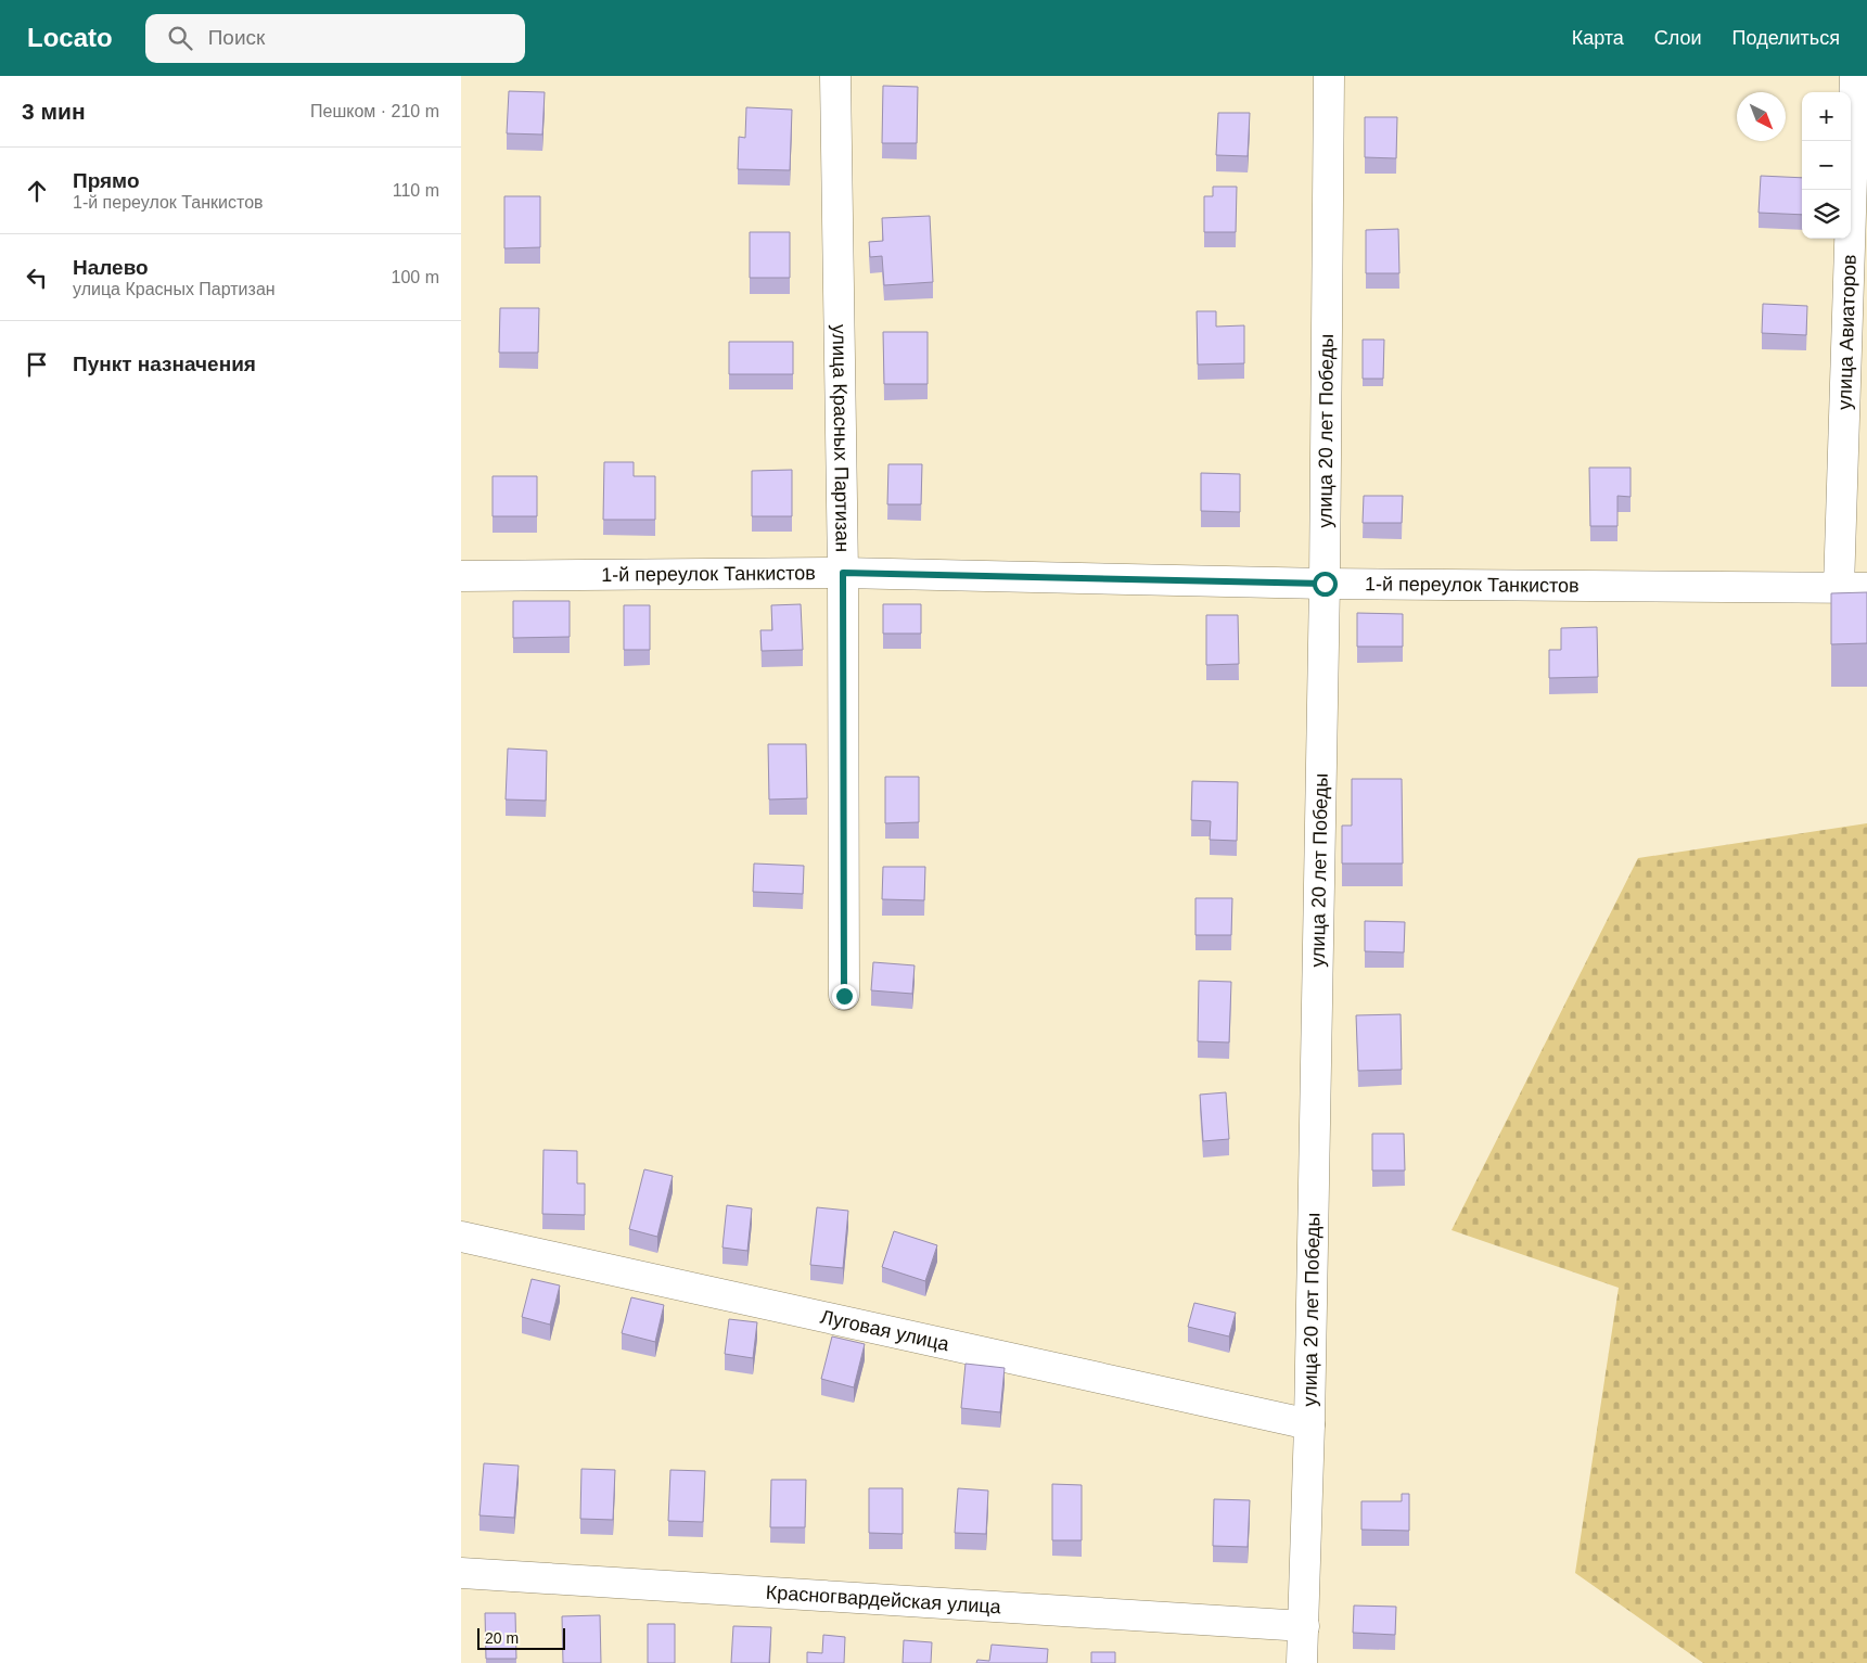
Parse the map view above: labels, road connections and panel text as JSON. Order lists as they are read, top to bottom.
{
  "streets": {
    "street": [
      "улица Авиаторов",
      "улица 20 лет Победы",
      "улица Красных Партизан",
      "1-й переулок Танкистов",
      "Луговая улица",
      "Красногвардейская улица"
    ]
  },
  "crossings": [
    ["улица Авиаторов", "1-й переулок Танкистов"],
    ["улица 20 лет Победы", "1-й переулок Танкистов"],
    ["улица 20 лет Победы", "Луговая улица"],
    ["улица 20 лет Победы", "Красногвардейская улица"],
    ["улица Красных Партизан", "1-й переулок Танкистов"]
  ],
  "scale_bar": "20 m",
  "north": "bottom right",
  "page": {
    "header": "Locato",
    "search": "Поиск",
    "nav": ["Карта", "Слои", "Поделиться"],
    "heading": ["3 мин", "Пешком · 210 m"],
    "map_buttons": ["+", "−"],
    "list": [
      ["Прямо", "1-й переулок Танкистов", "110 m"],
      ["Налево", "улица Красных Партизан", "100 m"],
      "Пункт назначения"
    ],
    "scale": "20 m"
  }
}
